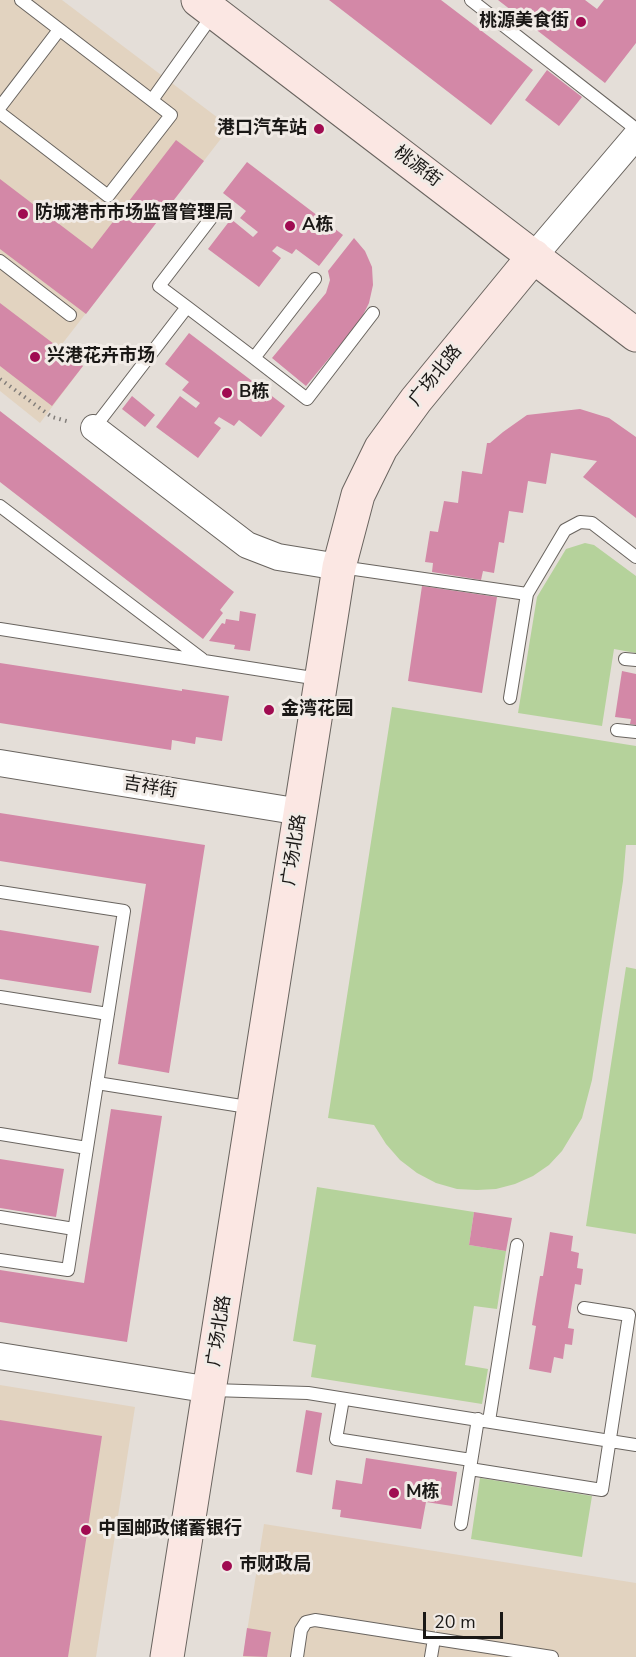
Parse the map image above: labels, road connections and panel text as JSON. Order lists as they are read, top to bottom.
{
  "streets": {
    "street": ["桃源街", "广场北路", "吉祥街"]
  },
  "crossings": [
    ["桃源街", "广场北路"],
    ["广场北路", "吉祥街"]
  ],
  "places": [
    "桃源美食街",
    "港口汽车站",
    "防城港市市场监督管理局",
    "A栋",
    "兴港花卉市场",
    "B栋",
    "金湾花园",
    "M栋",
    "中国邮政储蓄银行",
    "巿财政局"
  ],
  "scale_bar": "20 m"
}
